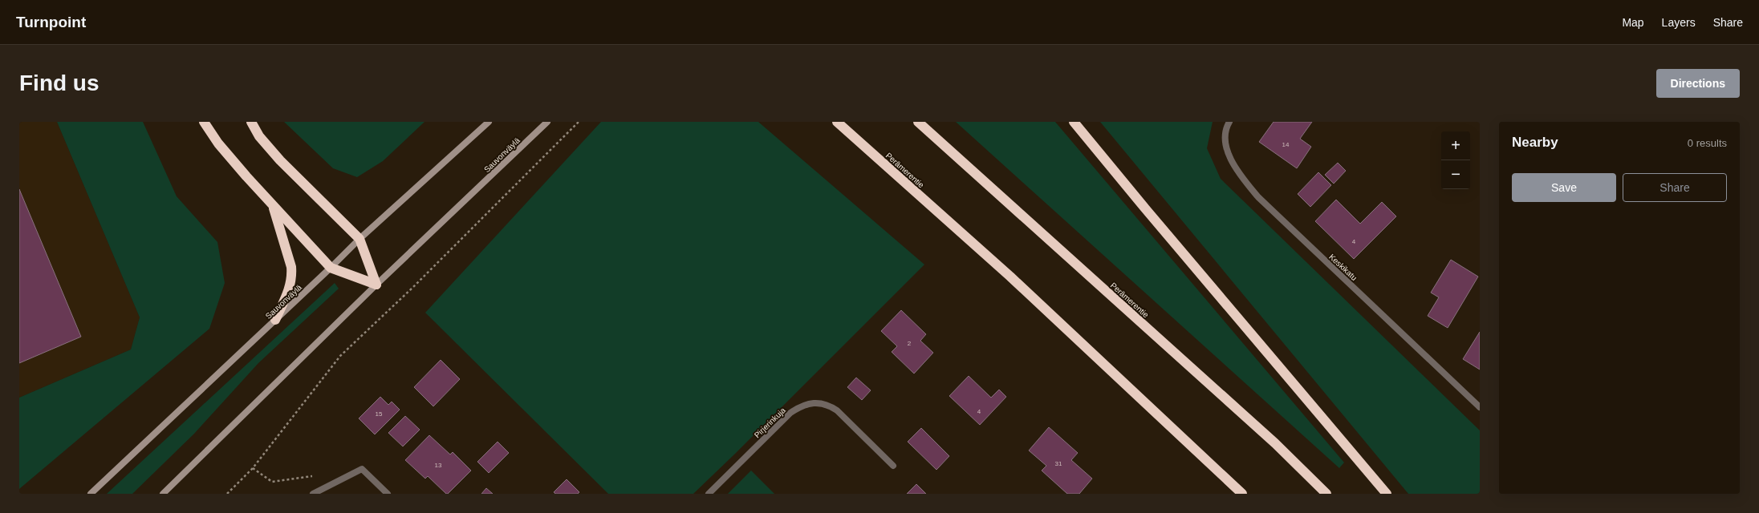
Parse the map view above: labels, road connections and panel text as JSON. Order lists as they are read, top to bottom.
{
  "streets": {
    "highway": ["Perämerentie"],
    "main road": ["Sauvonväylä"],
    "street": ["Keskikatu", "Pirjerinkuja"]
  },
  "house_numbers": [
    "14",
    "4",
    "2",
    "4",
    "15",
    "31",
    "13"
  ],
  "page": {
    "header": "Turnpoint",
    "nav": ["Map", "Layers", "Share"],
    "buttons": [
      "Directions",
      ["Save", "Share"]
    ],
    "title": "Find us",
    "heading": ["Nearby", "0 results"],
    "map_buttons": ["+", "−"]
  }
}
